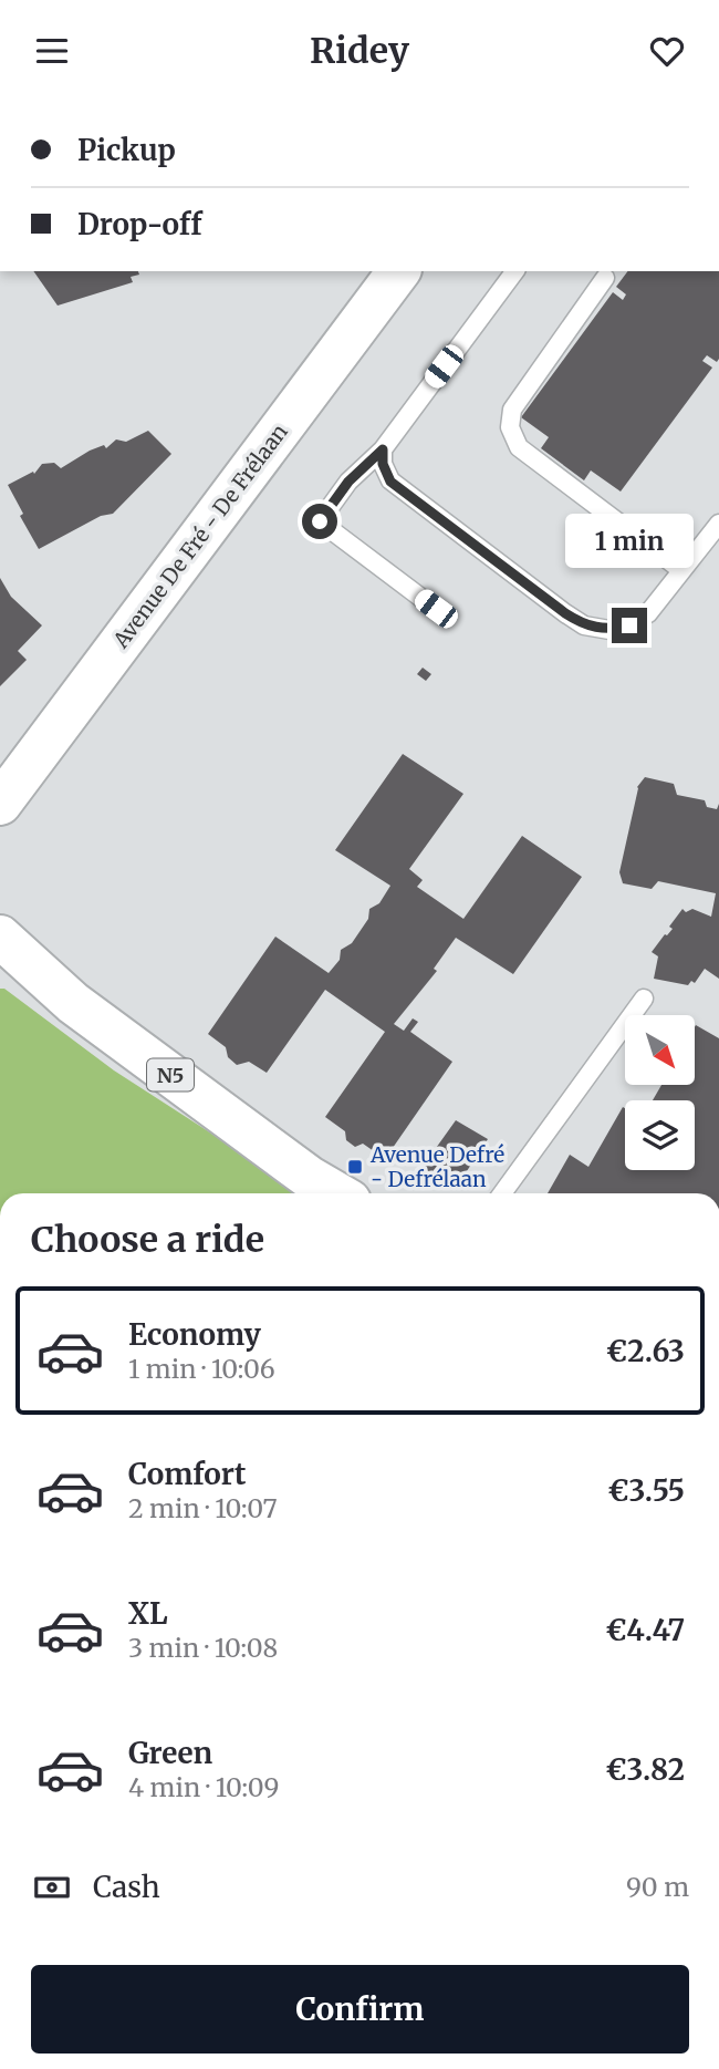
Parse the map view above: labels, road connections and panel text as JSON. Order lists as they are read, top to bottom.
{
  "streets": {
    "main road": ["Avenue De Fré - De Frélaan", "N5"]
  },
  "places": {
    "transit": ["Avenue Defré - Defrélaan"]
  },
  "north": "bottom right",
  "page": {
    "header": "Ridey",
    "banner": ["Pickup", "Drop-off"],
    "bubble": "1 min",
    "heading": "Choose a ride",
    "list": [
      {
        "name": "Economy",
        "note": "1 min · 10:06",
        "value": "€2.63"
      },
      {
        "name": "Comfort",
        "note": "2 min · 10:07",
        "value": "€3.55"
      },
      {
        "name": "XL",
        "note": "3 min · 10:08",
        "value": "€4.47"
      },
      {
        "name": "Green",
        "note": "4 min · 10:09",
        "value": "€3.82"
      }
    ],
    "pay": ["Cash", "90 m"],
    "buttons": "Confirm"
  }
}
